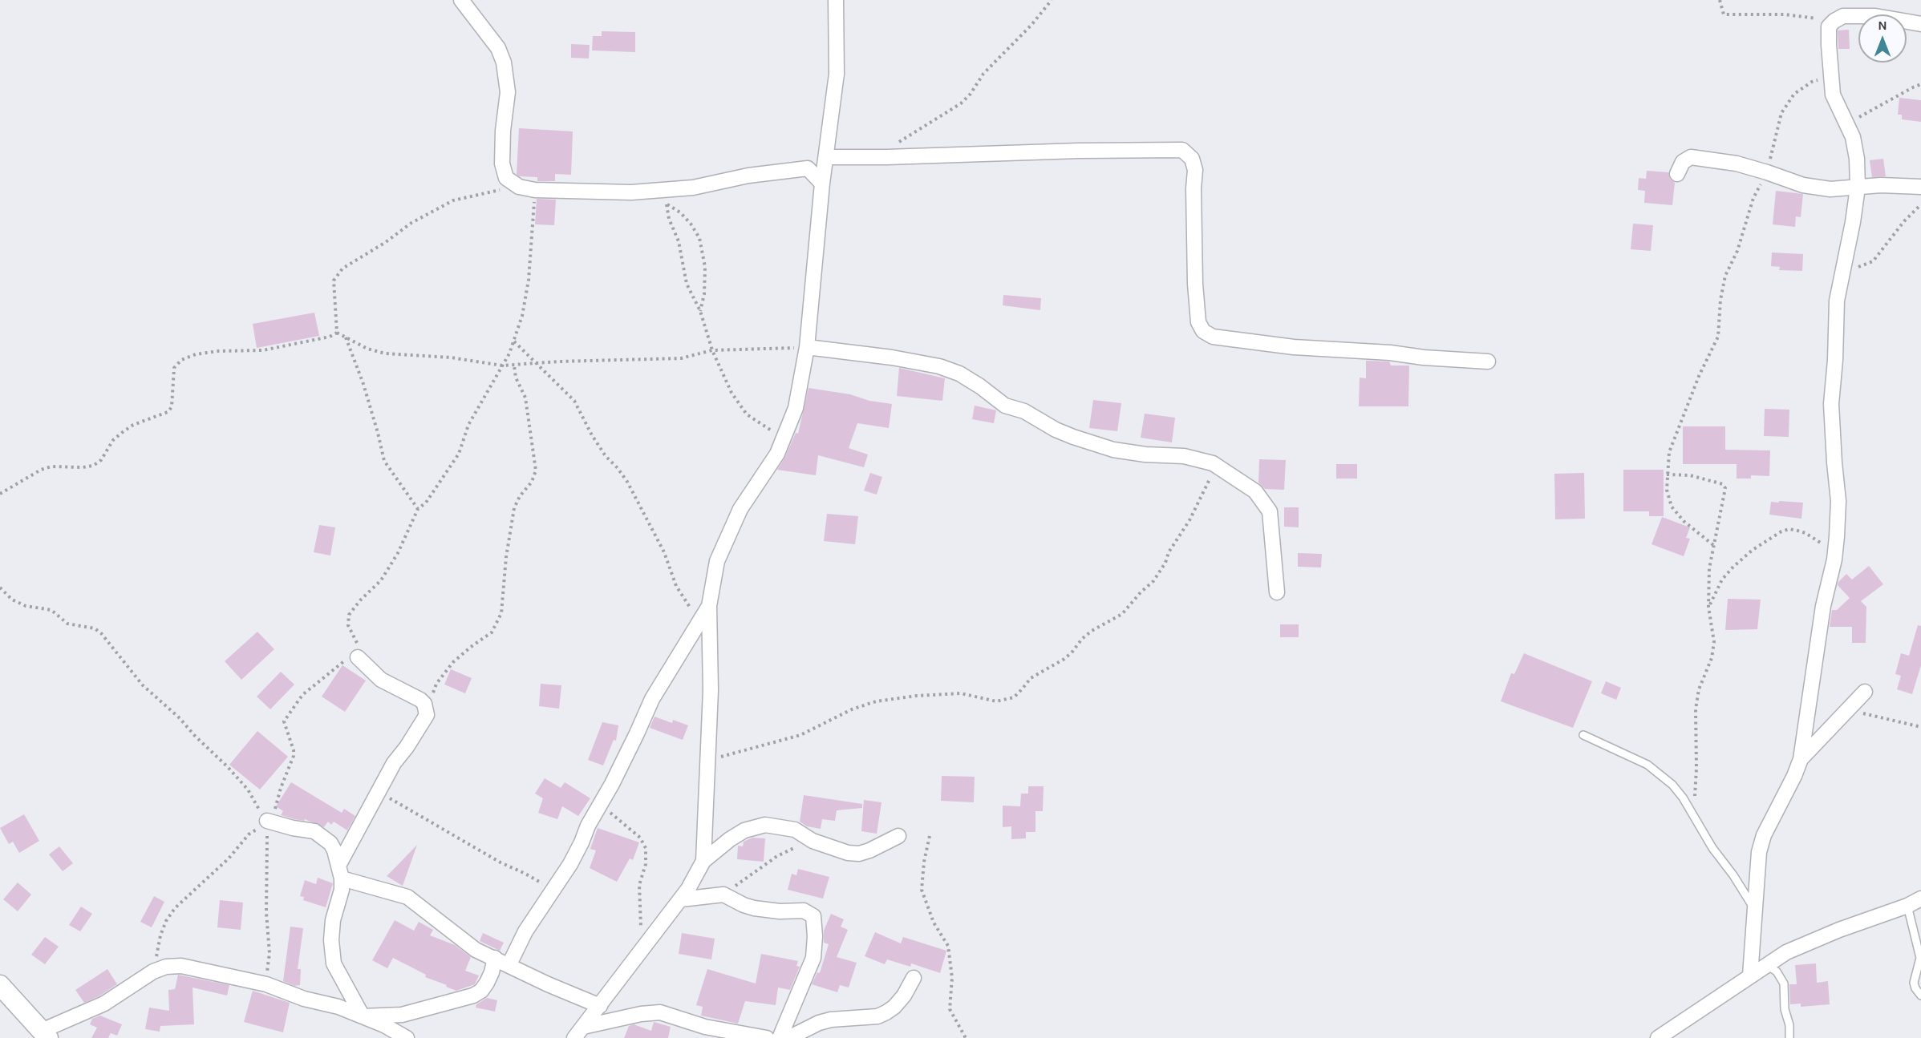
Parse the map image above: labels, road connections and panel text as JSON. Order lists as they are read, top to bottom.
{
  "north": "top"
}
